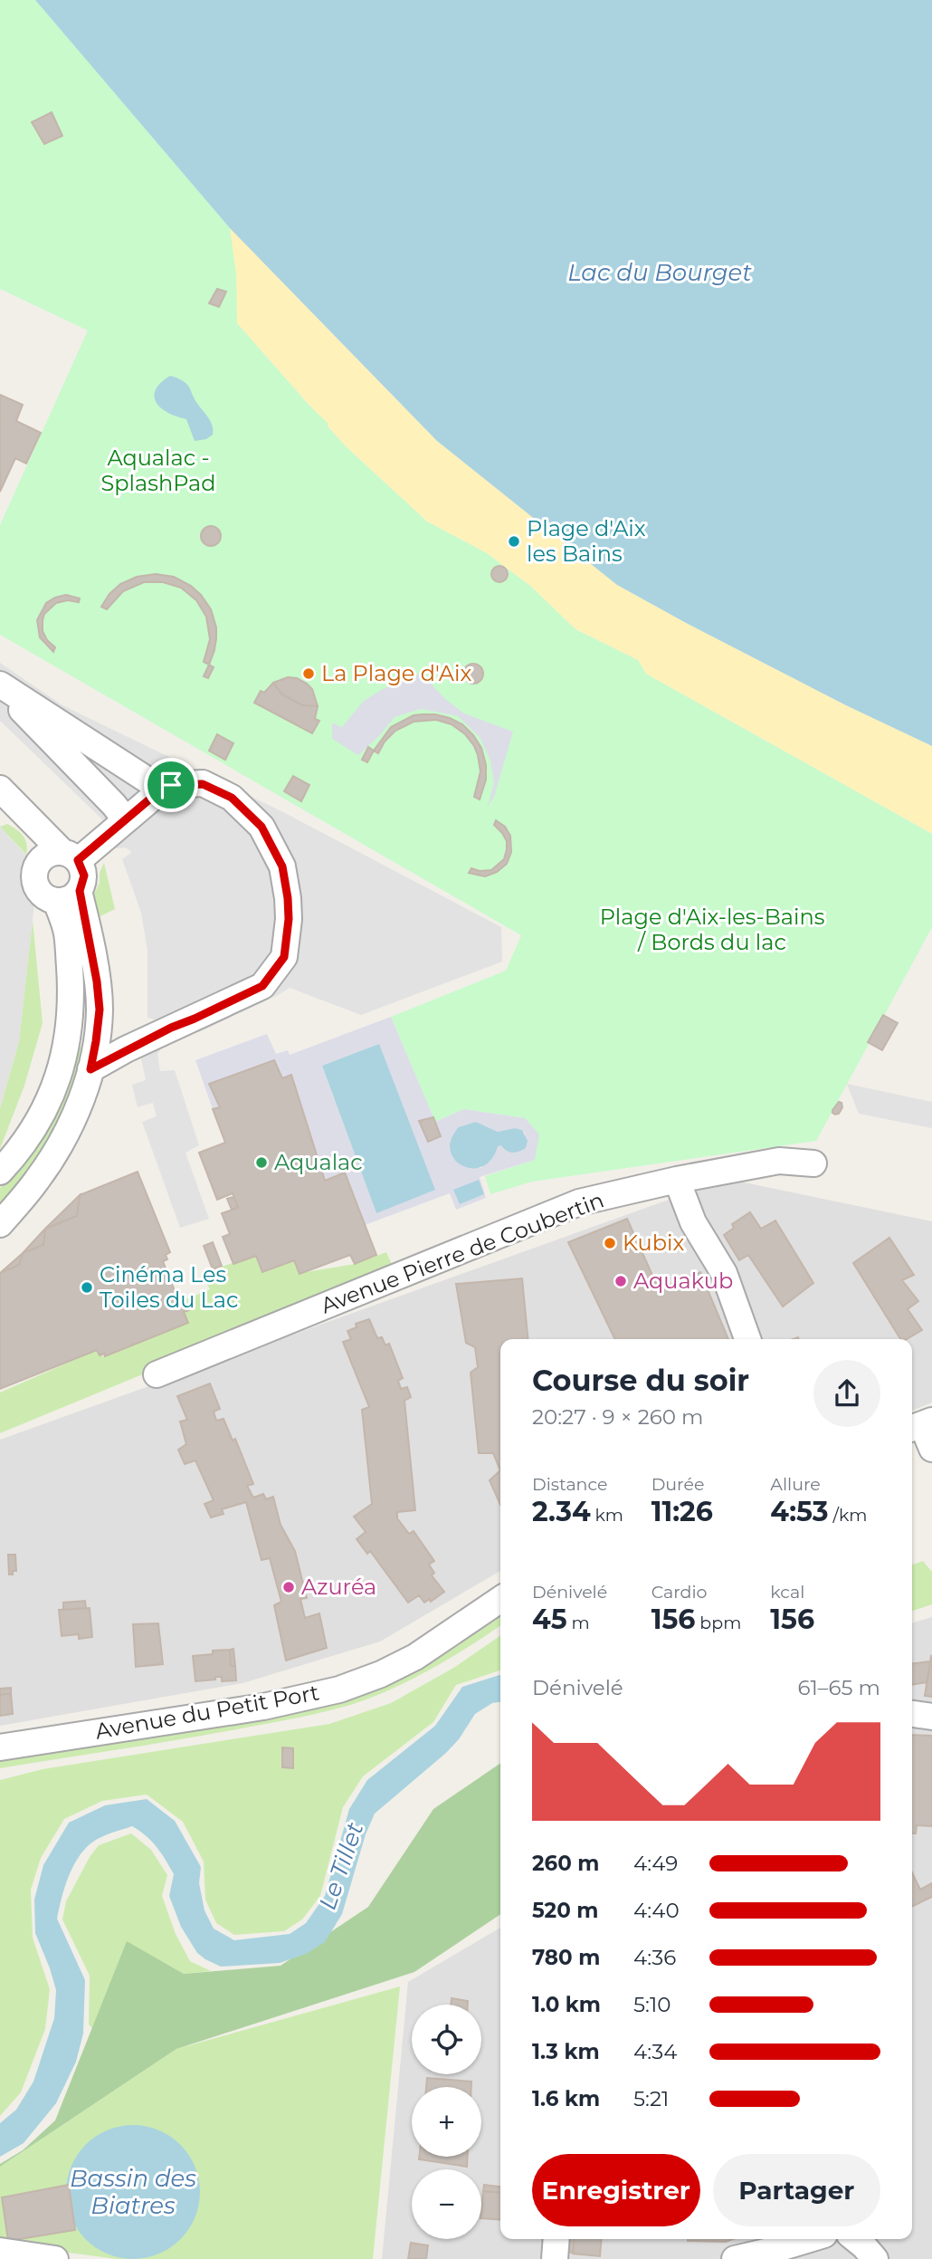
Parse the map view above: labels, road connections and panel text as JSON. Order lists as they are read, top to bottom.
{
  "streets": {
    "street": ["Avenue Pierre de Coubertin", "Avenue du Petit Port"]
  },
  "water": ["Lac du Bourget", "Le Tillet", "Bassin des Biatres"],
  "parks": ["Aqualac - SplashPad", "Plage d'Aix-les-Bains / Bords du lac"],
  "places": [
    "Plage d'Aix les Bains",
    "La Plage d'Aix",
    "Aqualac",
    "Kubix",
    "Aquakub",
    "Cinéma Les Toiles du Lac",
    "Azuréa"
  ],
  "page": {
    "heading": ["Course du soir", "20:27 · 9 × 260 m"],
    "stats": [
      ["Distance", "2.34 km"],
      ["Durée", "11:26"],
      ["Allure", "4:53 /km"],
      ["Dénivelé", "45 m"],
      ["Cardio", "156 bpm"],
      ["kcal", "156"]
    ],
    "chart": ["Dénivelé", "61–65 m"],
    "list": [
      {
        "name": "260 m",
        "note": "4:49"
      },
      {
        "name": "520 m",
        "note": "4:40"
      },
      {
        "name": "780 m",
        "note": "4:36"
      },
      {
        "name": "1.0 km",
        "note": "5:10"
      },
      {
        "name": "1.3 km",
        "note": "4:34"
      },
      {
        "name": "1.6 km",
        "note": "5:21"
      }
    ],
    "map_buttons": ["+", "−"],
    "buttons": ["Enregistrer", "Partager"]
  }
}
